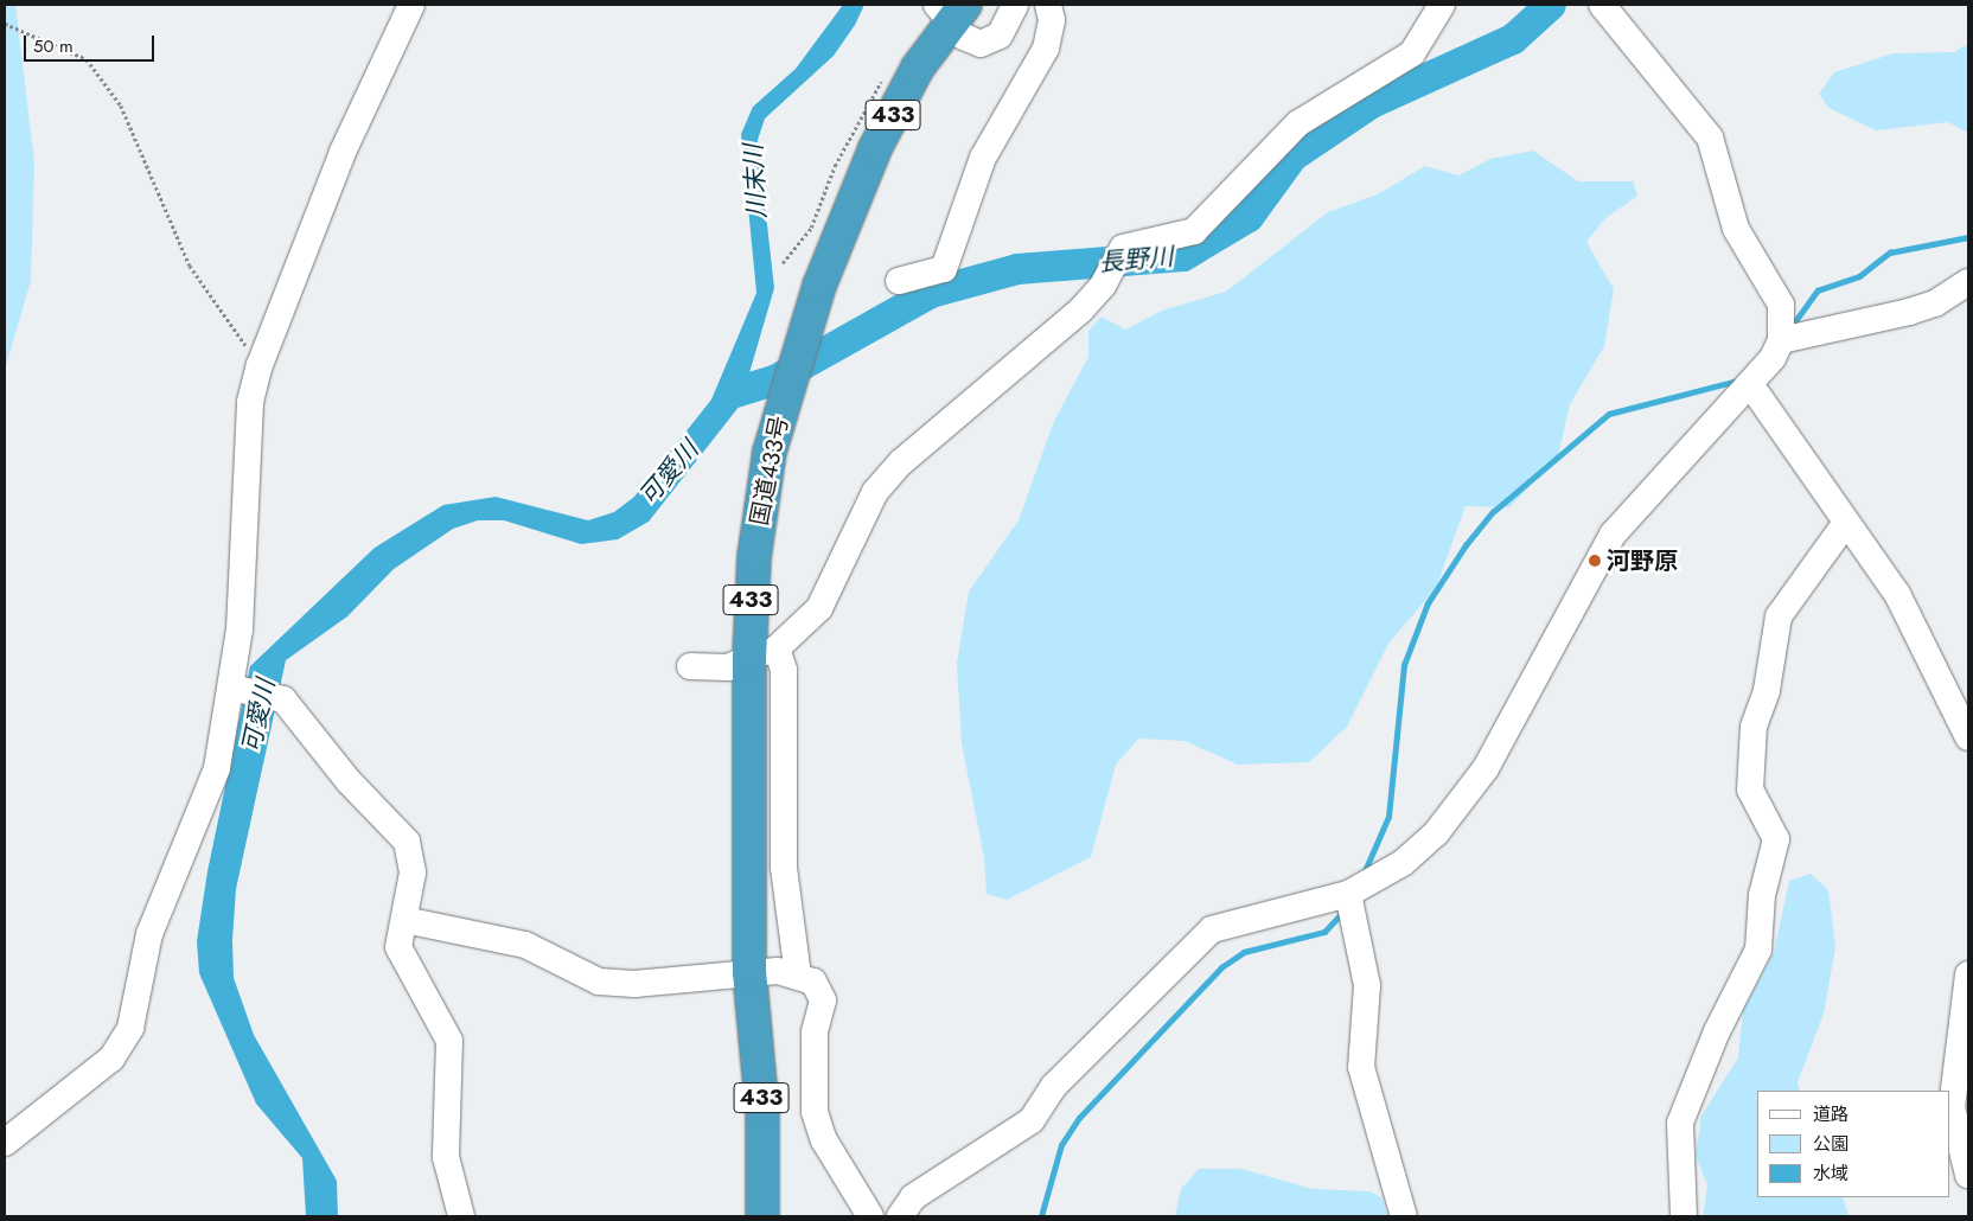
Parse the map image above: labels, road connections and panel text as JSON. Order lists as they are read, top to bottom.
{
  "streets": {
    "highway": ["433", "国道433号"]
  },
  "water": ["川末川", "長野川", "可愛川"],
  "places": ["河野原"],
  "legend": ["道路", "公園", "水域"],
  "scale_bar": "50 m"
}
